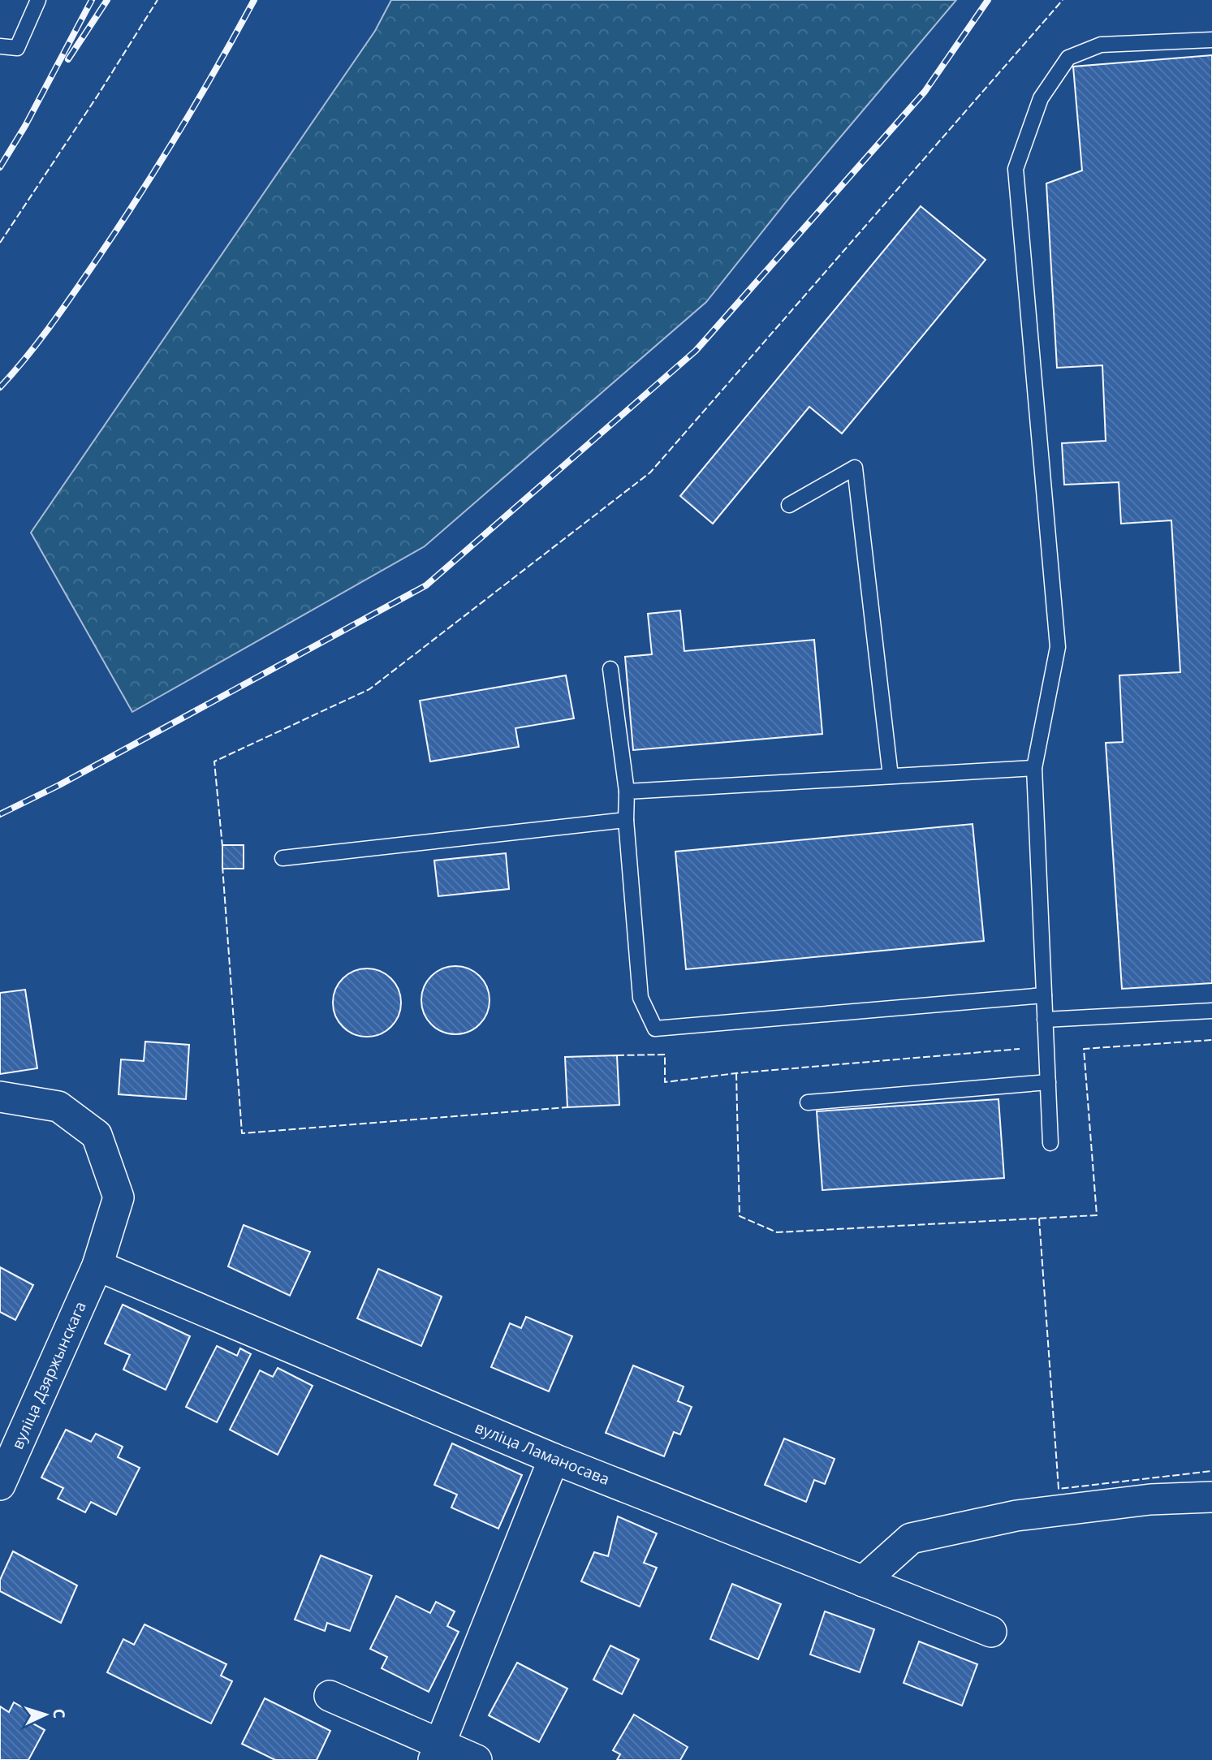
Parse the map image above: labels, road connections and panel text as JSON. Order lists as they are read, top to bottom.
{
  "streets": {
    "street": ["вуліца Дзяржынскага", "вуліца Ламаносава"]
  },
  "crossings": [
    ["вуліца Дзяржынскага", "вуліца Ламаносава"]
  ],
  "north": "right"
}
